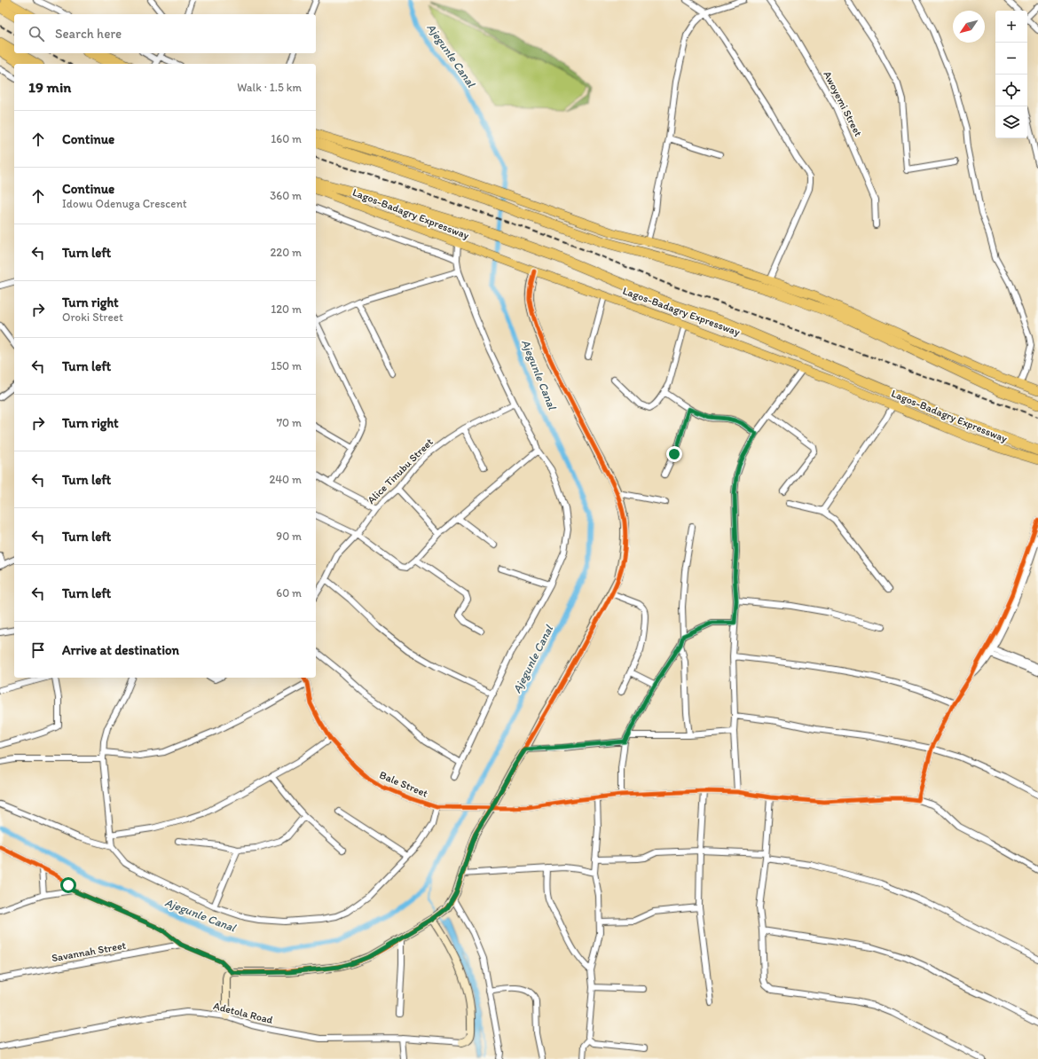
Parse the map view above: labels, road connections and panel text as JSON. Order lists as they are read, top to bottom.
{
  "streets": {
    "highway": ["Lagos-Badagry Expressway"],
    "street": [
      "Awoyemi Street",
      "Alice Tinubu Street",
      "Bale Street",
      "Savannah Street",
      "Adetola Road"
    ]
  },
  "water": ["Ajegunle Canal"],
  "north": "bottom left",
  "page": {
    "map_buttons": ["+", "−"],
    "search": "Search here",
    "heading": ["19 min", "Walk · 1.5 km"],
    "list": [
      ["Continue", "160 m"],
      ["Continue", "Idowu Odenuga Crescent", "360 m"],
      ["Turn left", "220 m"],
      ["Turn right", "Oroki Street", "120 m"],
      ["Turn left", "150 m"],
      ["Turn right", "70 m"],
      ["Turn left", "240 m"],
      ["Turn left", "90 m"],
      ["Turn left", "60 m"],
      "Arrive at destination"
    ]
  }
}
